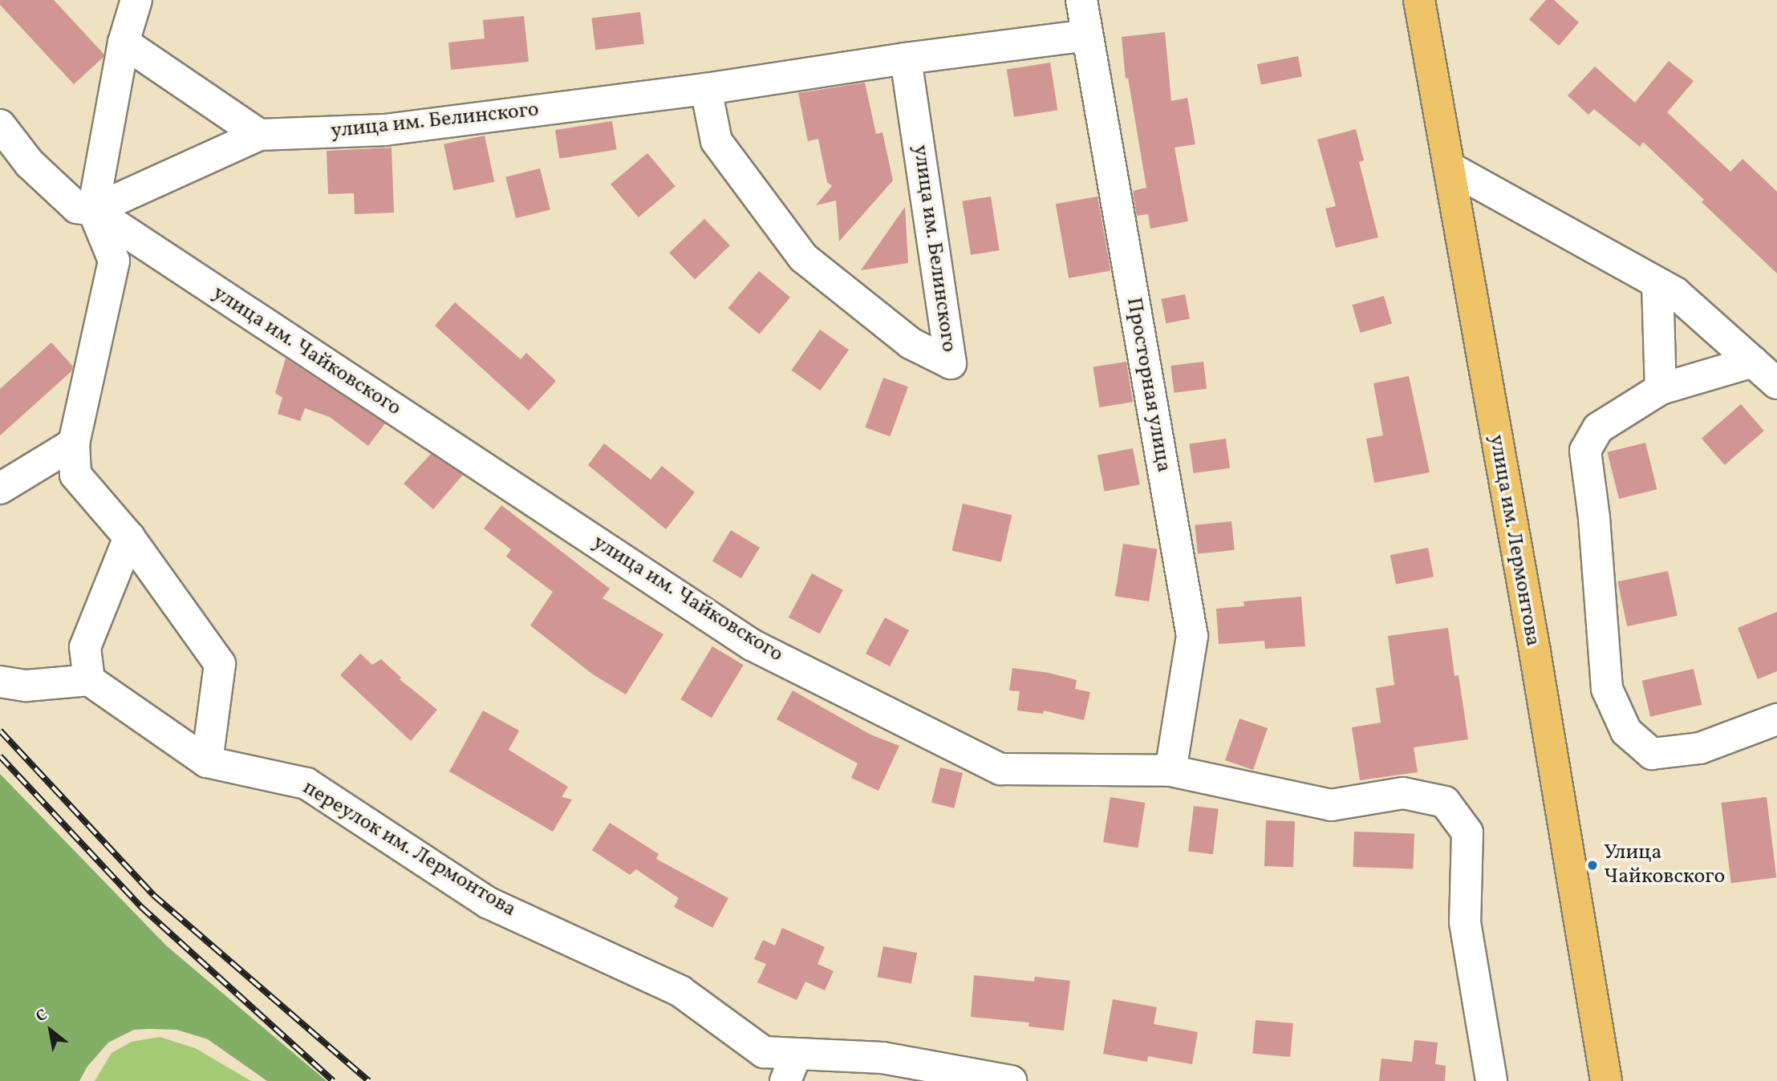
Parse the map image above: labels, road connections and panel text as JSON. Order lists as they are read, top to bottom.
{
  "streets": {
    "highway": ["улица им. Лермонтова"],
    "street": [
      "улица им. Белинского",
      "улица им. Чайковского",
      "Просторная улица",
      "переулок им. Лермонтова"
    ]
  },
  "crossings": [
    ["улица им. Белинского", "Просторная улица"],
    ["улица им. Чайковского", "Просторная улица"]
  ],
  "places": ["Улица Чайковского"],
  "north": "top left"
}
